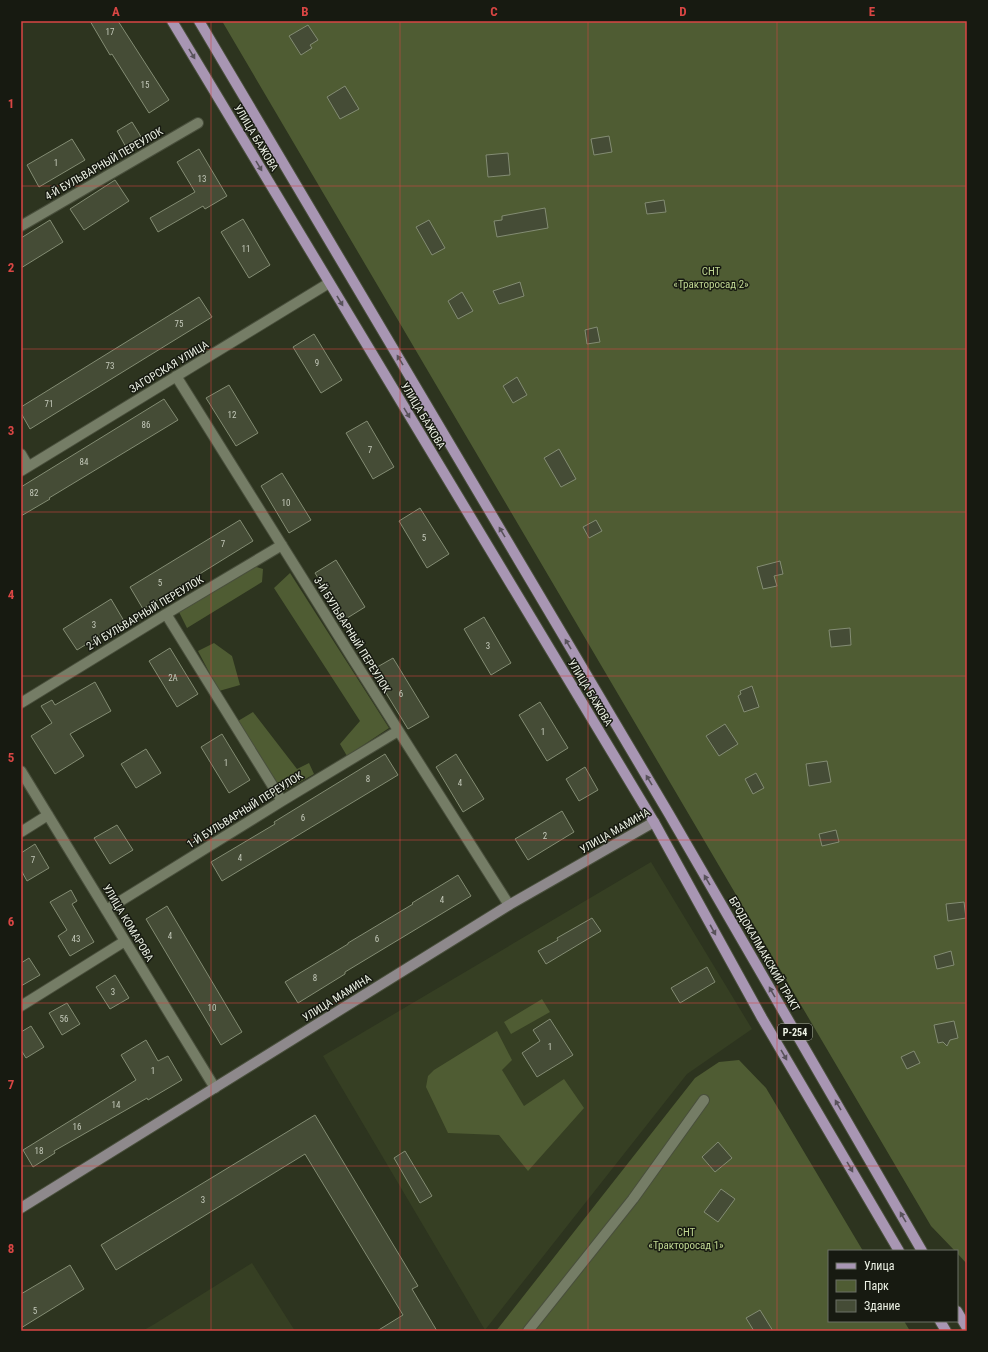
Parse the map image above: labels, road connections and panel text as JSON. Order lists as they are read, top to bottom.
{
  "streets": {
    "main road": [
      "УЛИЦА БАЖОВА",
      "УЛИЦА МАМИНА",
      "БРОДОКАЛМАКСКИЙ ТРАКТ",
      "Р-254"
    ],
    "street": [
      "4-Й БУЛЬВАРНЫЙ ПЕРЕУЛОК",
      "ЗАГОРСКАЯ УЛИЦА",
      "2-Й БУЛЬВАРНЫЙ ПЕРЕУЛОК",
      "3-Й БУЛЬВАРНЫЙ ПЕРЕУЛОК",
      "1-Й БУЛЬВАРНЫЙ ПЕРЕУЛОК",
      "УЛИЦА КОМАРОВА"
    ]
  },
  "crossings": [
    ["УЛИЦА БАЖОВА", "ЗАГОРСКАЯ УЛИЦА"],
    ["УЛИЦА БАЖОВА", "УЛИЦА МАМИНА"],
    ["УЛИЦА БАЖОВА", "БРОДОКАЛМАКСКИЙ ТРАКТ"],
    ["УЛИЦА БАЖОВА", "Р-254"],
    ["ЗАГОРСКАЯ УЛИЦА", "3-Й БУЛЬВАРНЫЙ ПЕРЕУЛОК"],
    ["2-Й БУЛЬВАРНЫЙ ПЕРЕУЛОК", "3-Й БУЛЬВАРНЫЙ ПЕРЕУЛОК"],
    ["3-Й БУЛЬВАРНЫЙ ПЕРЕУЛОК", "1-Й БУЛЬВАРНЫЙ ПЕРЕУЛОК"],
    ["3-Й БУЛЬВАРНЫЙ ПЕРЕУЛОК", "УЛИЦА МАМИНА"],
    ["1-Й БУЛЬВАРНЫЙ ПЕРЕУЛОК", "УЛИЦА КОМАРОВА"],
    ["УЛИЦА МАМИНА", "УЛИЦА КОМАРОВА"],
    ["УЛИЦА МАМИНА", "БРОДОКАЛМАКСКИЙ ТРАКТ"],
    ["УЛИЦА МАМИНА", "Р-254"]
  ],
  "parks": ["СНТ «Тракторосад 2»", "СНТ «Тракторосад 1»"],
  "house_numbers": [
    "17",
    "15",
    "1",
    "13",
    "11",
    "75",
    "9",
    "73",
    "71",
    "12",
    "86",
    "7",
    "84",
    "82",
    "10",
    "5",
    "7",
    "5",
    "3",
    "3",
    "2А",
    "6",
    "1",
    "1",
    "8",
    "4",
    "6",
    "2",
    "4",
    "7",
    "4",
    "4",
    "43",
    "6",
    "8",
    "3",
    "10",
    "56",
    "1",
    "1",
    "14",
    "16",
    "18",
    "3",
    "5"
  ],
  "legend": ["Улица", "Парк", "Здание"],
  "grid": {
    "columns": [
      "A",
      "B",
      "C",
      "D",
      "E"
    ],
    "rows": [
      "1",
      "2",
      "3",
      "4",
      "5",
      "6",
      "7",
      "8"
    ]
  }
}
